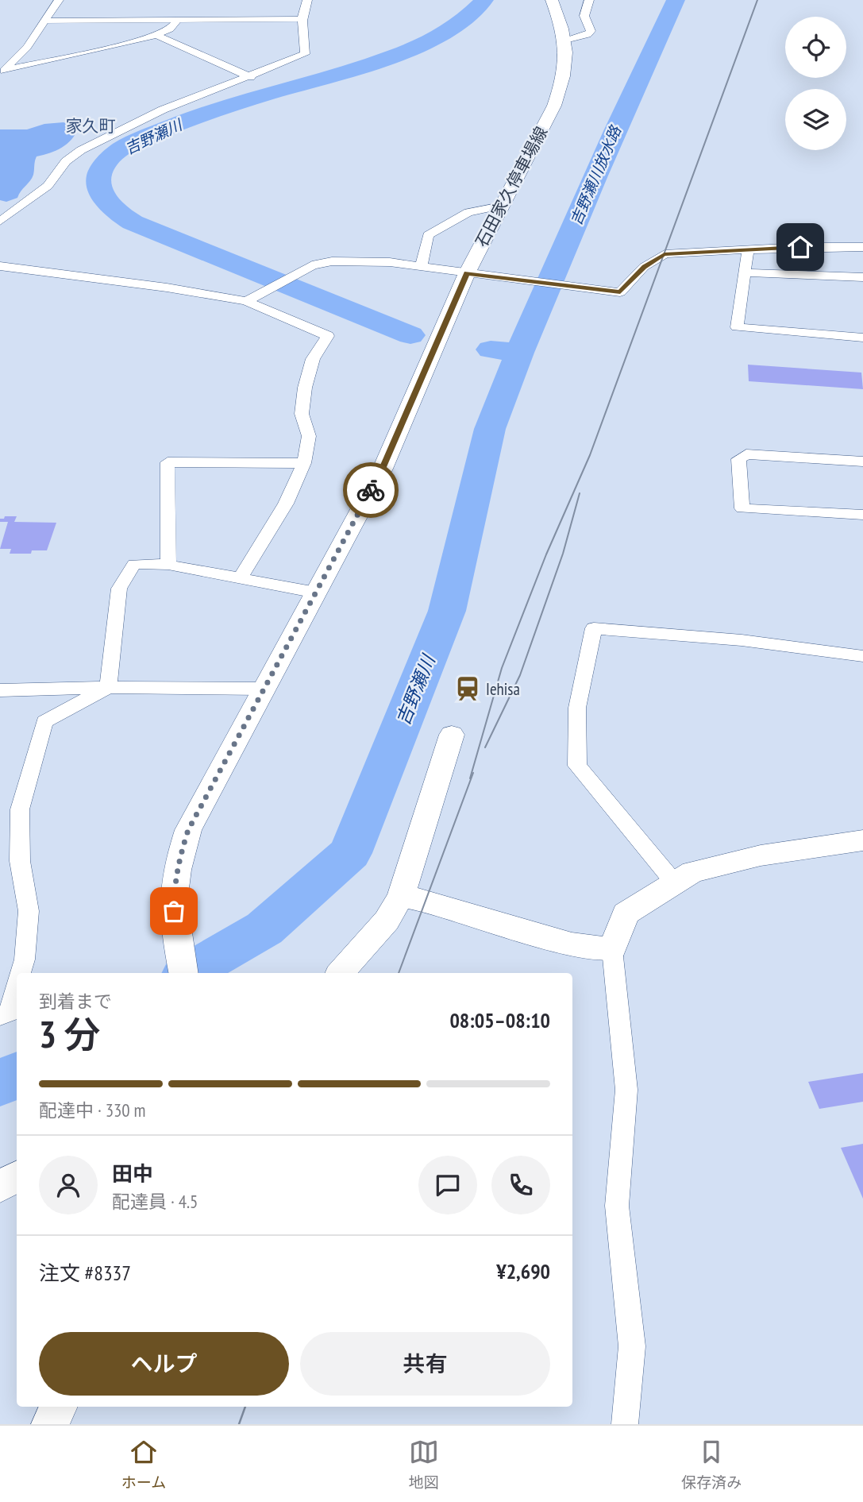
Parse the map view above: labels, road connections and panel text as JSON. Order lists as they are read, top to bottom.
{
  "streets": {
    "main road": ["石田家久停車場線"]
  },
  "districts": ["家久町"],
  "water": ["吉野瀬川", "吉野瀬川放水路"],
  "places": {
    "station": ["Iehisa"]
  },
  "page": {
    "heading": ["3 分", "到着まで", "08:05–08:10"],
    "panel": [
      "田中",
      "配達員 · 4.5",
      "注文 #8337",
      "¥2,690"
    ],
    "bar": "配達中 · 330 m",
    "buttons": ["ヘルプ", "共有"],
    "tabs": ["ホーム", "地図", "保存済み"]
  }
}
